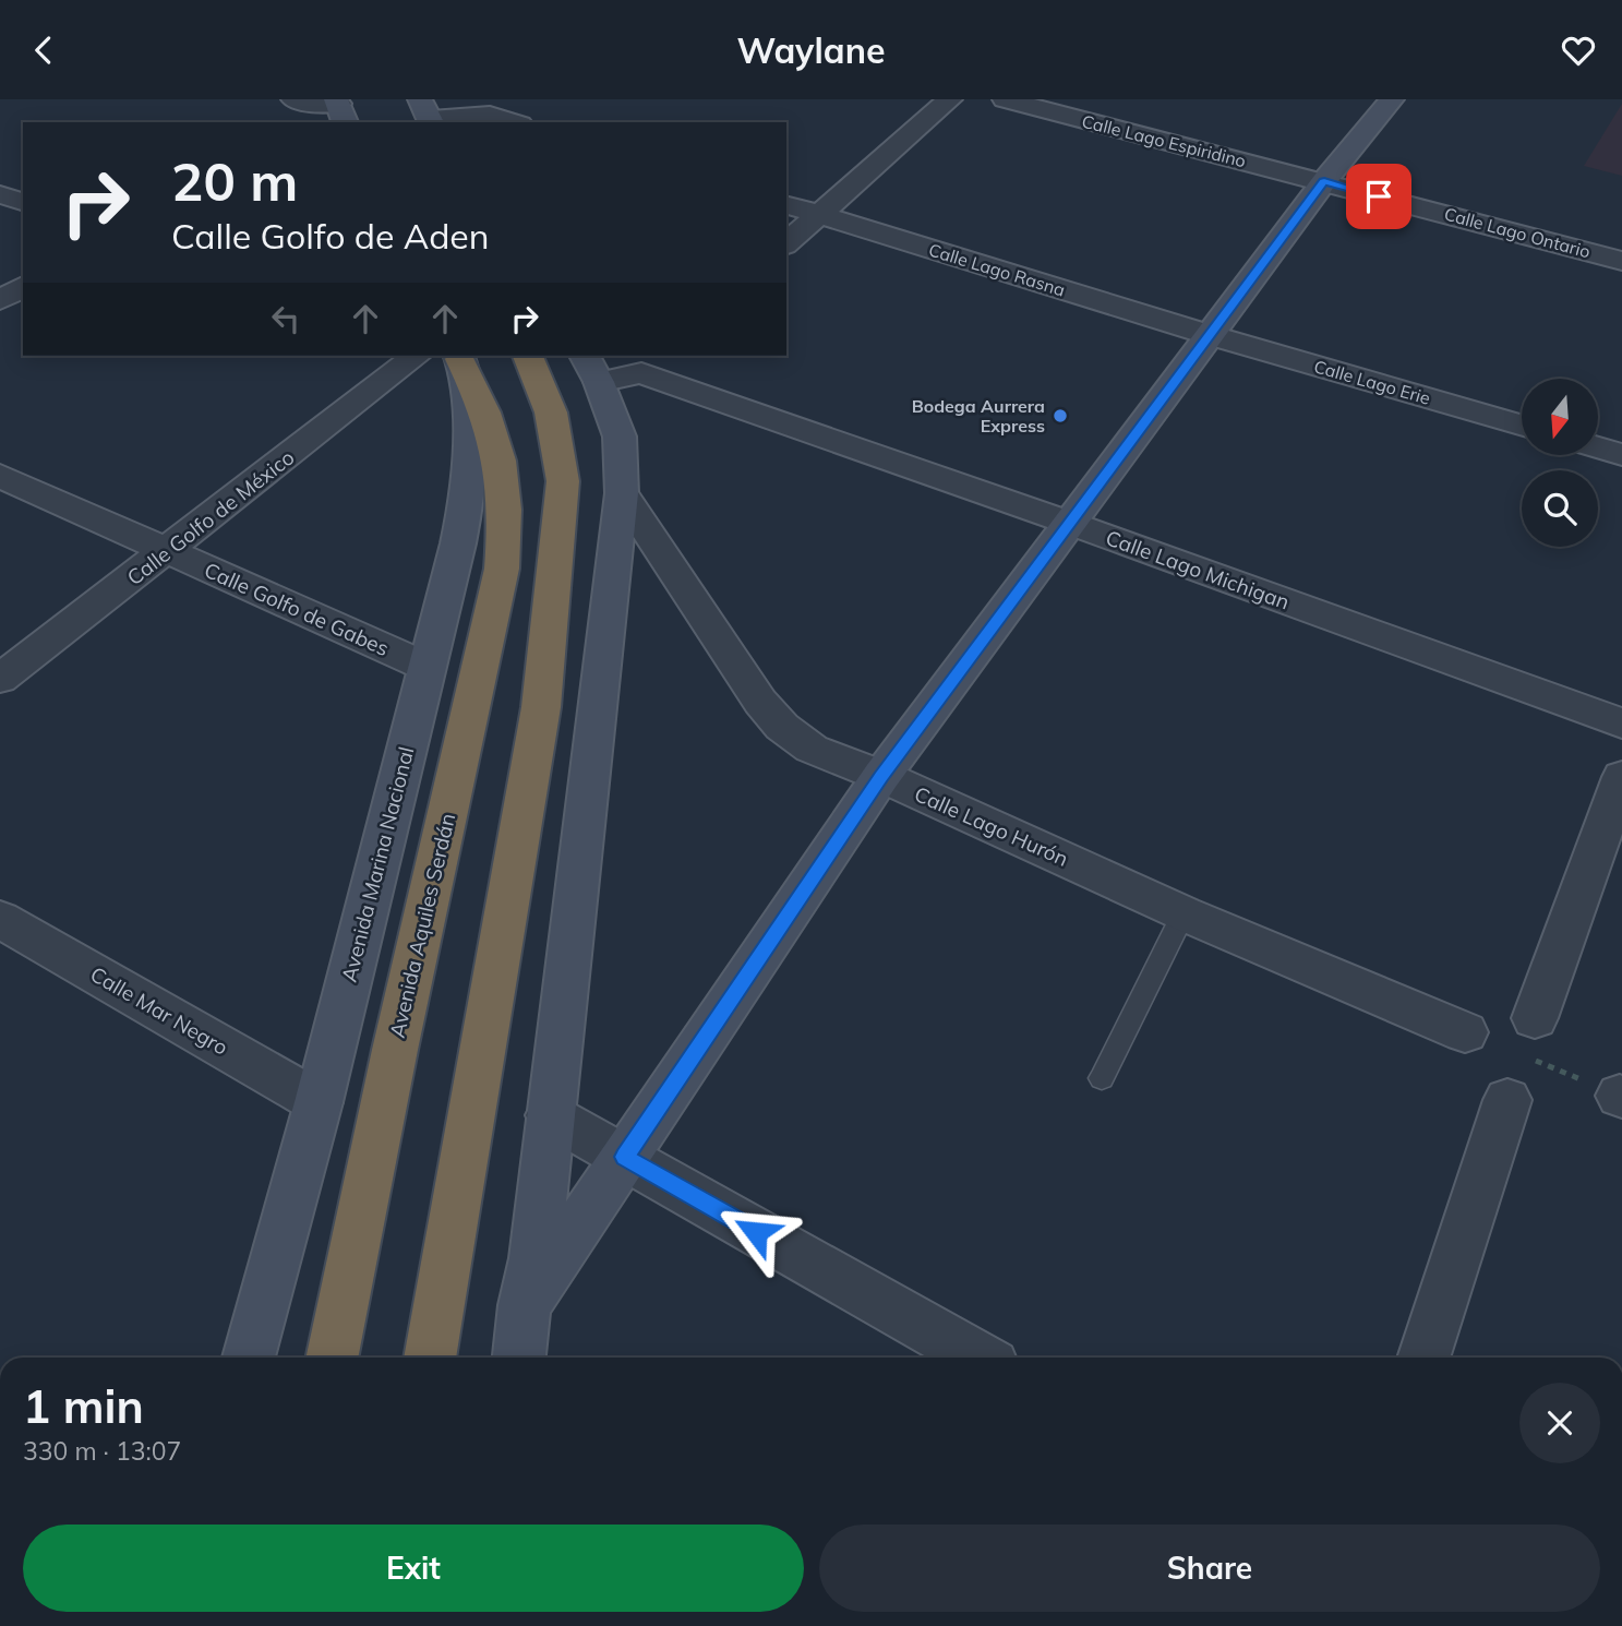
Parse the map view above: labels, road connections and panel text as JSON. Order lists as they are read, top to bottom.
{
  "streets": {
    "highway": ["Avenida Marina Nacional", "Avenida Aquiles Serdán"],
    "street": [
      "Calle Lago Espiridino",
      "Calle Lago Ontario",
      "Calle Lago Rasna",
      "Calle Lago Erie",
      "Calle Golfo de México",
      "Calle Lago Michigan",
      "Calle Golfo de Gabes",
      "Calle Lago Hurón",
      "Calle Mar Negro"
    ]
  },
  "crossings": [
    ["Calle Lago Espiridino", "Calle Lago Ontario"],
    ["Calle Lago Rasna", "Calle Lago Erie"],
    ["Calle Golfo de México", "Calle Golfo de Gabes"],
    ["Calle Golfo de Gabes", "Avenida Marina Nacional"],
    ["Avenida Marina Nacional", "Avenida Aquiles Serdán"],
    ["Avenida Marina Nacional", "Calle Mar Negro"]
  ],
  "places": ["Bodega Aurrera Express"],
  "north": "bottom",
  "page": {
    "header": "Waylane",
    "turn": ["20 m", "Calle Golfo de Aden"],
    "heading": ["1 min", "330 m · 13:07"],
    "buttons": ["Exit", "Share"]
  }
}
